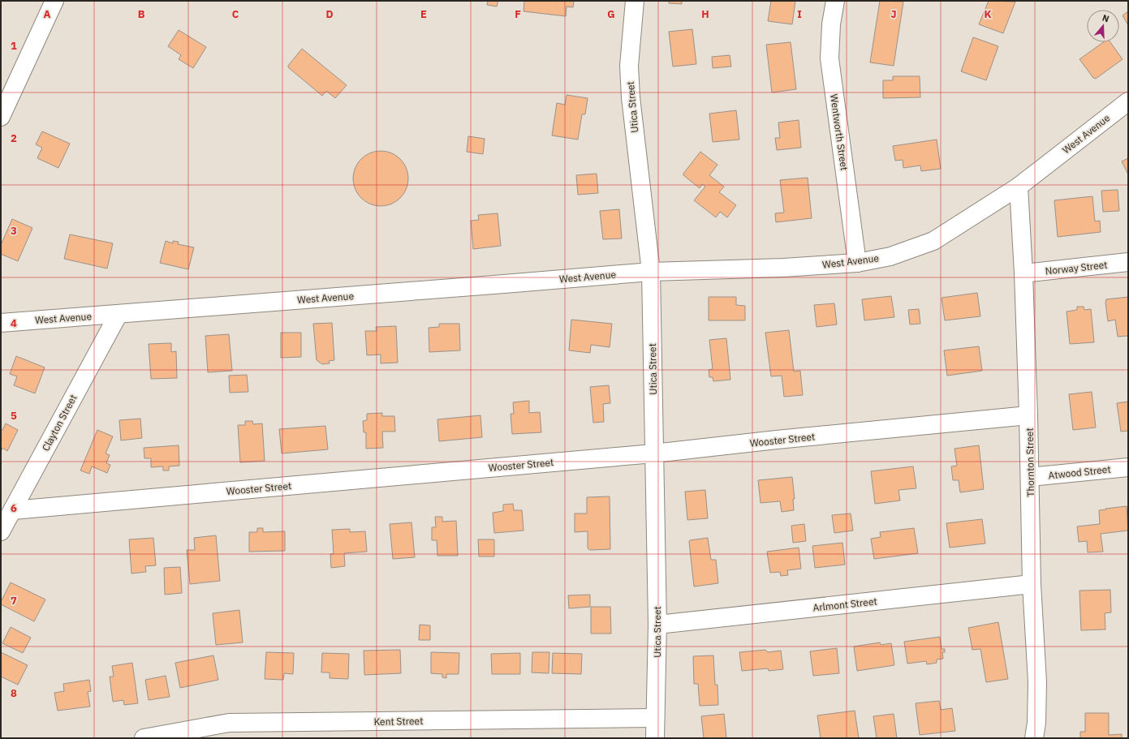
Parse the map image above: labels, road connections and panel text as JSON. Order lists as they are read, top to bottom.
{
  "streets": {
    "street": [
      "Utica Street",
      "Wentworth Street",
      "West Avenue",
      "Norway Street",
      "Clayton Street",
      "Wooster Street",
      "Thornton Street",
      "Atwood Street",
      "Arlmont Street",
      "Kent Street"
    ]
  },
  "crossings": [
    ["Utica Street", "West Avenue"],
    ["Utica Street", "Wooster Street"],
    ["Utica Street", "Arlmont Street"],
    ["Utica Street", "Kent Street"],
    ["Wentworth Street", "West Avenue"],
    ["West Avenue", "Clayton Street"],
    ["West Avenue", "Thornton Street"],
    ["Norway Street", "Thornton Street"],
    ["Clayton Street", "Wooster Street"],
    ["Wooster Street", "Thornton Street"],
    ["Thornton Street", "Atwood Street"],
    ["Thornton Street", "Arlmont Street"]
  ],
  "north": "top",
  "grid": {
    "columns": [
      "A",
      "B",
      "C",
      "D",
      "E",
      "F",
      "G",
      "H",
      "I",
      "J",
      "K"
    ],
    "rows": [
      "1",
      "2",
      "3",
      "4",
      "5",
      "6",
      "7",
      "8"
    ]
  }
}
